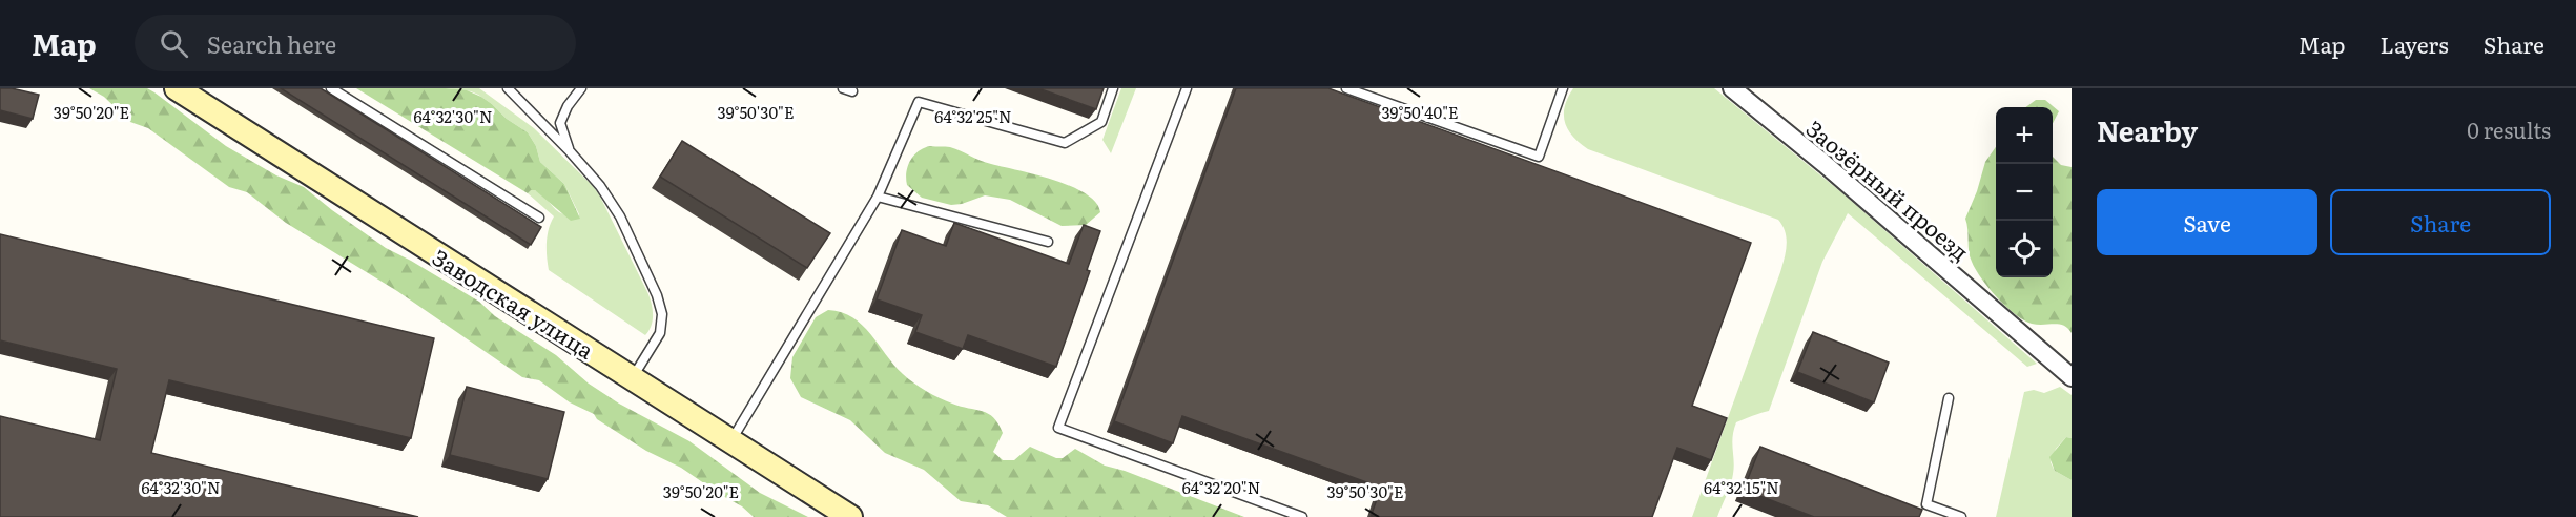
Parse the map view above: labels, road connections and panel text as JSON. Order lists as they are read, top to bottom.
{
  "streets": {
    "street": ["Заозёрный проезд", "Заводская улица"]
  },
  "page": {
    "header": "Map",
    "search": "Search here",
    "nav": ["Map", "Layers", "Share"],
    "heading": ["Nearby", "0 results"],
    "map_buttons": ["+", "−"],
    "buttons": ["Save", "Share"]
  },
  "coordinates": [
    "39°50'40\"E",
    "39°50'20\"E",
    "39°50'30\"E",
    "64°32'30\"N",
    "64°32'25\"N",
    "64°32'20\"N",
    "64°32'15\"N"
  ]
}
